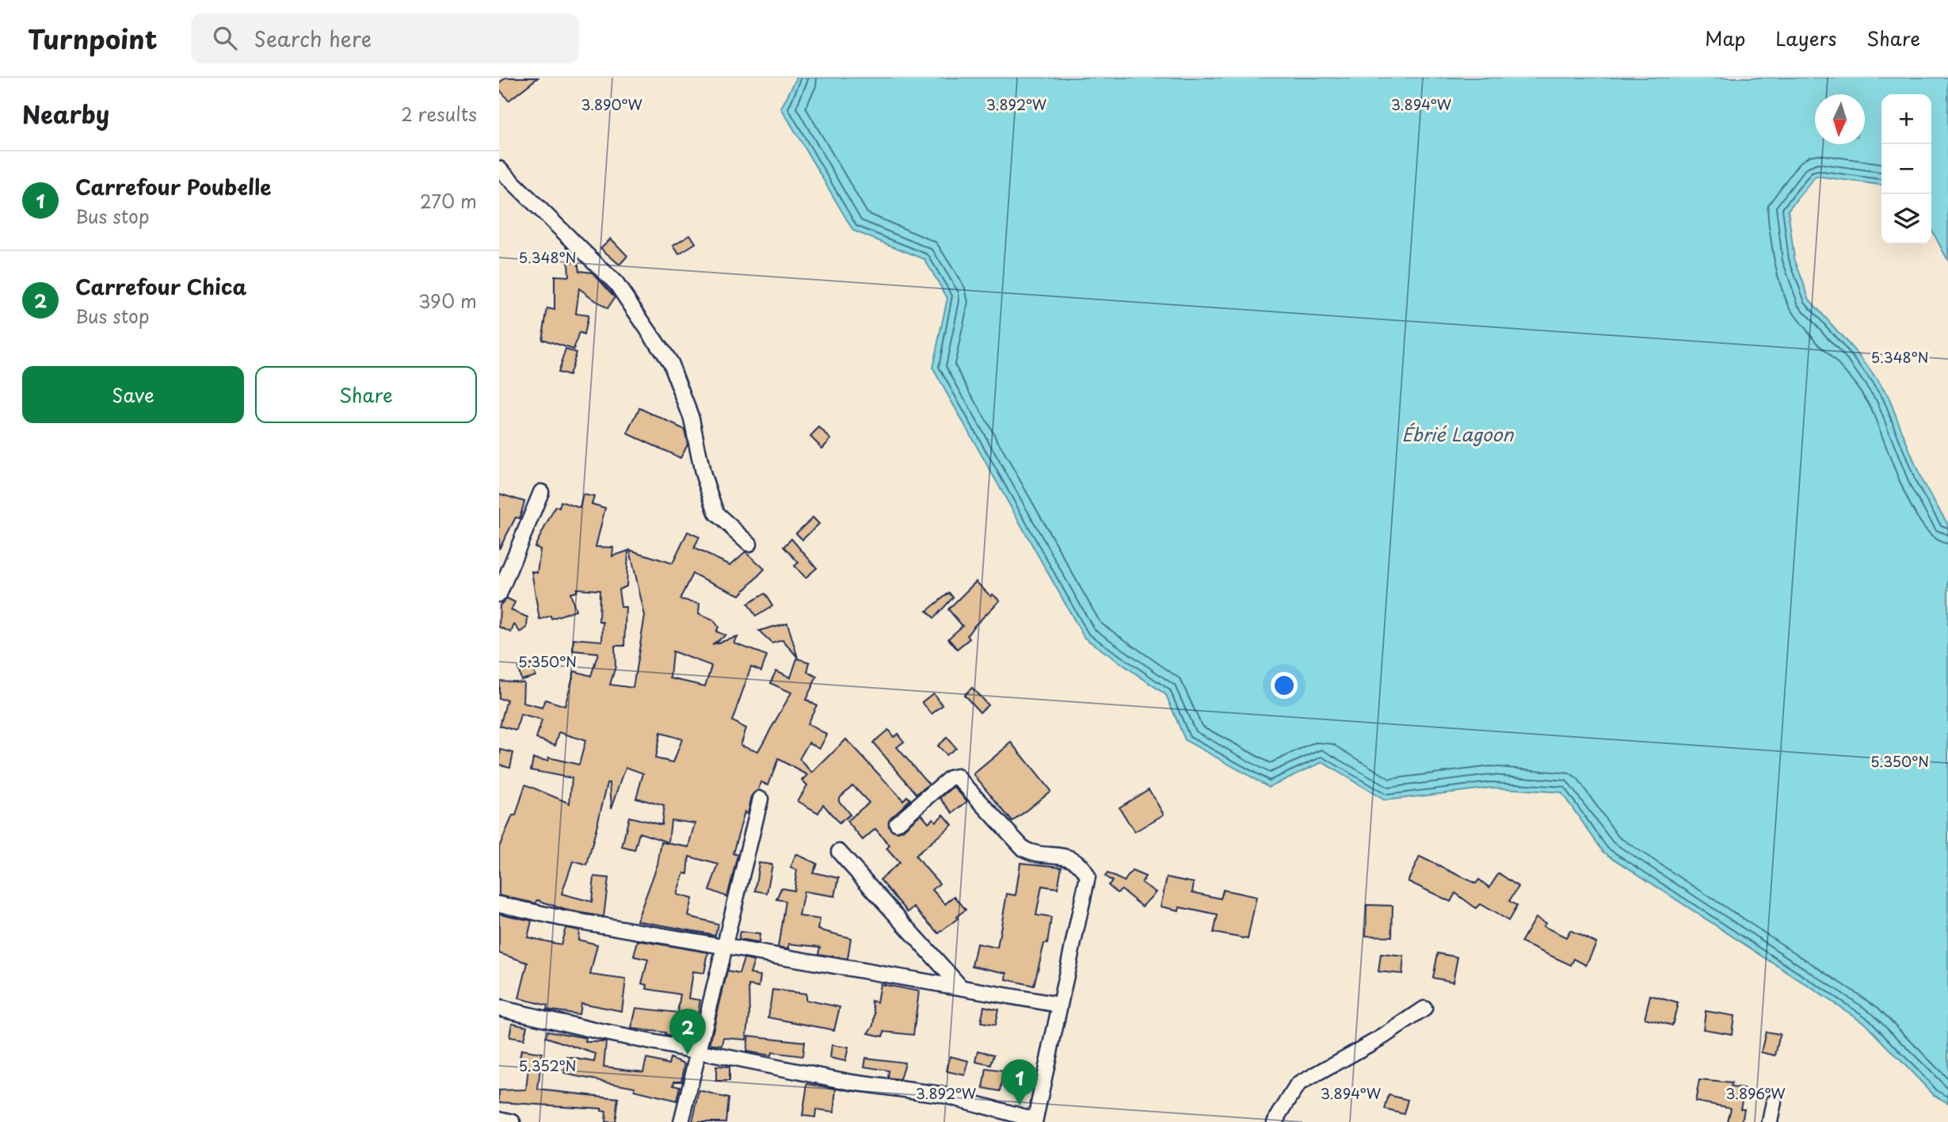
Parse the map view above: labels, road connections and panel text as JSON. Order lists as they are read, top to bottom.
{
  "water": ["Ébrié Lagoon"],
  "north": "bottom",
  "page": {
    "header": "Turnpoint",
    "search": "Search here",
    "nav": ["Map", "Layers", "Share"],
    "heading": ["Nearby", "2 results"],
    "map_buttons": ["+", "−"],
    "list": [
      {
        "mark": "1",
        "name": "Carrefour Poubelle",
        "note": "Bus stop",
        "value": "270 m"
      },
      {
        "mark": "2",
        "name": "Carrefour Chica",
        "note": "Bus stop",
        "value": "390 m"
      }
    ],
    "buttons": ["Save", "Share"],
    "pins": ["2", "1"]
  },
  "coordinates": [
    "3.890°W",
    "3.892°W",
    "3.894°W",
    "5.348°N",
    "5.350°N",
    "5.352°N",
    "3.896°W"
  ]
}
